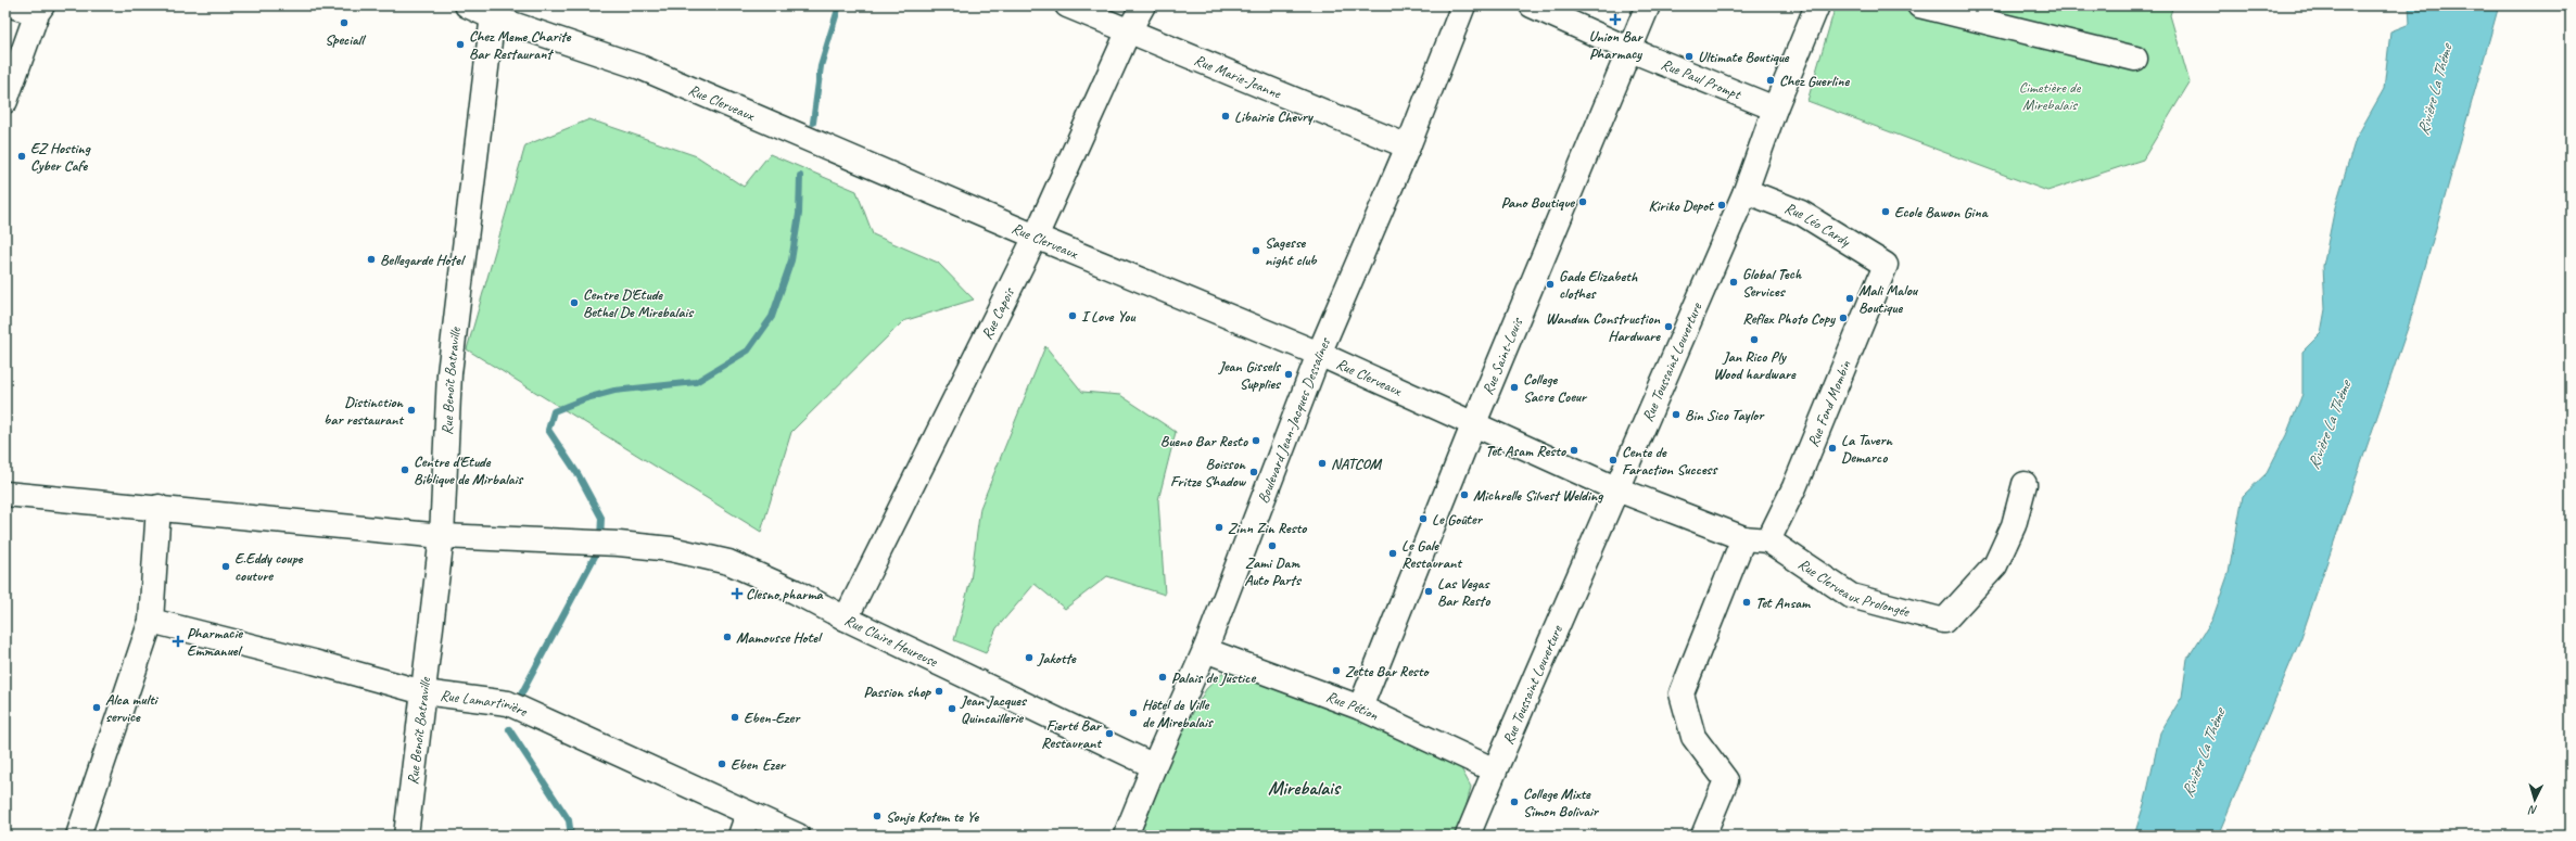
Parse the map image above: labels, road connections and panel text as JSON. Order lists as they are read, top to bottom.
{
  "streets": {
    "street": [
      "Rue Marie-Jeanne",
      "Rue Paul Prompt",
      "Rue Clerveaux",
      "Rue Léo Cardy",
      "Rue Capois",
      "Rue Saint-Louis",
      "Rue Toussaint Louverture",
      "Rue Benoît Batraville",
      "Rue Fond Mombin",
      "Boulevard Jean-Jacques Dessalines",
      "Rue Clerveaux Prolongée",
      "Rue Claire Heureuse",
      "Rue Lamartinière",
      "Rue Pétion"
    ]
  },
  "crossings": [
    ["Rue Marie-Jeanne", "Rue Capois"],
    ["Rue Marie-Jeanne", "Boulevard Jean-Jacques Dessalines"],
    ["Rue Paul Prompt", "Rue Saint-Louis"],
    ["Rue Paul Prompt", "Rue Toussaint Louverture"],
    ["Rue Clerveaux", "Rue Capois"],
    ["Rue Clerveaux", "Rue Saint-Louis"],
    ["Rue Clerveaux", "Rue Toussaint Louverture"],
    ["Rue Clerveaux", "Rue Benoît Batraville"],
    ["Rue Clerveaux", "Boulevard Jean-Jacques Dessalines"],
    ["Rue Clerveaux", "Rue Clerveaux Prolongée"],
    ["Rue Léo Cardy", "Rue Toussaint Louverture"],
    ["Rue Léo Cardy", "Rue Fond Mombin"],
    ["Rue Capois", "Rue Claire Heureuse"],
    ["Rue Saint-Louis", "Rue Pétion"],
    ["Rue Toussaint Louverture", "Rue Clerveaux Prolongée"],
    ["Rue Toussaint Louverture", "Rue Pétion"],
    ["Rue Benoît Batraville", "Rue Claire Heureuse"],
    ["Rue Benoît Batraville", "Rue Lamartinière"],
    ["Rue Fond Mombin", "Rue Clerveaux Prolongée"],
    ["Boulevard Jean-Jacques Dessalines", "Rue Claire Heureuse"],
    ["Boulevard Jean-Jacques Dessalines", "Rue Pétion"]
  ],
  "districts": ["Mirebalais"],
  "water": ["Rivière La Thème"],
  "parks": ["Cimetière de Mirebalais"],
  "places": {
    "health": ["Union Bar Pharmacy", "Clesno pharma", "Pharmacie Emmanuel"],
    "other": [
      "Speciall",
      "Chez Meme Charite Bar Restaurant",
      "Ultimate Boutique",
      "Chez Guerline",
      "Libairie Chevry",
      "EZ Hosting Cyber Cafe",
      "Pano Boutique",
      "Kiriko Depot",
      "Ecole Bawon Gina",
      "Sagesse night club",
      "Bellegarde Hotel",
      "Global Tech Services",
      "Gade Elizabeth clothes",
      "Mali Malou Boutique",
      "Centre D'Etude Bethel De Mirebalais",
      "I Love You",
      "Reflex Photo Copy",
      "Wandun Construction Hardware",
      "Jan Rico Ply Wood hardware",
      "Jean Gissels Supplies",
      "College Sacre Coeur",
      "Distinction bar restaurant",
      "Bin Sico Taylor",
      "Bueno Bar Resto",
      "La Tavern Demarco",
      "Tet Asam Resto",
      "Cente de Faraction Success",
      "NATCOM",
      "Centre d'Etude Biblique de Mirbalais",
      "Boisson Fritze Shadow",
      "Michrelle Silvest Welding",
      "Le Goûter",
      "Zinn Zin Resto",
      "Zami Dam Auto Parts",
      "Le Gale Restaurant",
      "E.Eddy coupe couture",
      "Las Vegas Bar Resto",
      "Tet Ansam",
      "Mamousse Hotel",
      "Jakotte",
      "Zette Bar Resto",
      "Palais de Justice",
      "Passion shop",
      "Alca multi service",
      "Jean Jacques Quincaillerie",
      "Hôtel de Ville de Mirebalais",
      "Eben-Ezer",
      "Fierté Bar Restaurant",
      "Eben Ezer",
      "College Mixte Simon Bolivair",
      "Sonje Kotem te Ye"
    ]
  },
  "north": "bottom"
}
